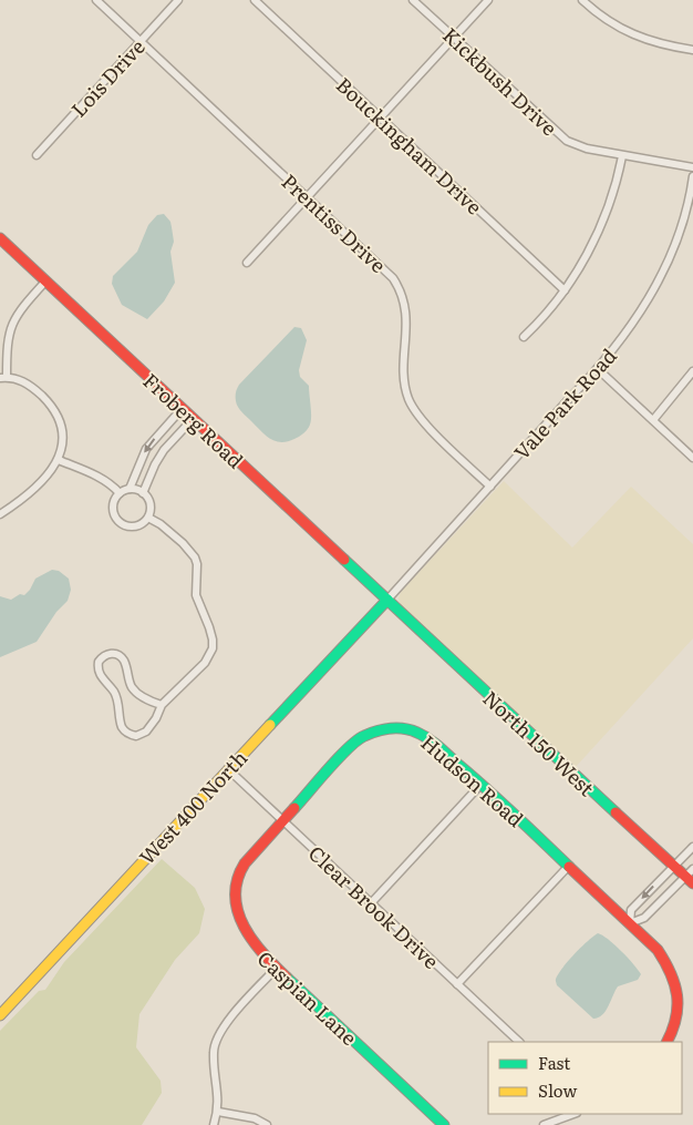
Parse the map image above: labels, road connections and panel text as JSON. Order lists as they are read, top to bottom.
{
  "streets": {
    "street": [
      "Lois Drive",
      "Kickbush Drive",
      "Bouckingham Drive",
      "Prentiss Drive",
      "Vale Park Road",
      "Froberg Road",
      "North 150 West",
      "Hudson Road",
      "West 400 North",
      "Clear Brook Drive",
      "Caspian Lane"
    ]
  },
  "crossings": [
    ["Lois Drive", "Prentiss Drive"],
    ["Prentiss Drive", "Vale Park Road"],
    ["Vale Park Road", "Froberg Road"],
    ["Vale Park Road", "North 150 West"],
    ["Vale Park Road", "West 400 North"],
    ["Froberg Road", "North 150 West"],
    ["Froberg Road", "West 400 North"],
    ["North 150 West", "West 400 North"],
    ["Hudson Road", "Clear Brook Drive"],
    ["Hudson Road", "Caspian Lane"],
    ["West 400 North", "Clear Brook Drive"],
    ["Clear Brook Drive", "Caspian Lane"]
  ],
  "legend": ["Fast", "Slow"]
}
